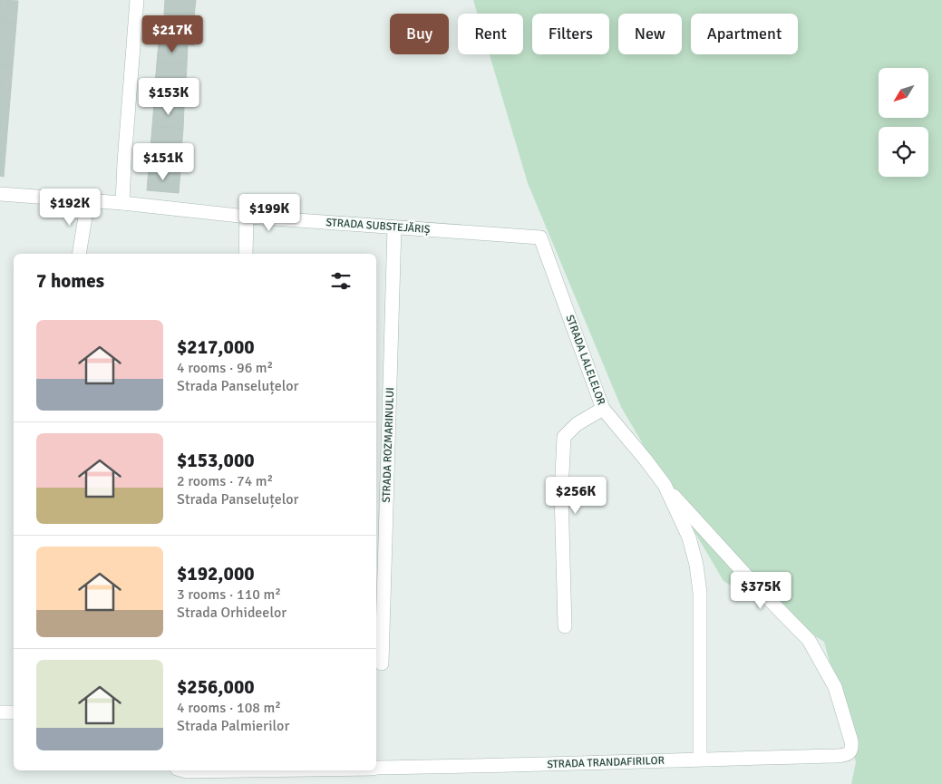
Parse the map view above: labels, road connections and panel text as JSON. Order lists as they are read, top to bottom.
{
  "streets": {
    "street": [
      "STRADA SUBSTEJĂRIȘ",
      "STRADA LALELELOR",
      "STRADA ROZMARINULUI",
      "STRADA TRANDAFIRILOR"
    ]
  },
  "crossings": [
    ["STRADA SUBSTEJĂRIȘ", "STRADA LALELELOR"],
    ["STRADA SUBSTEJĂRIȘ", "STRADA ROZMARINULUI"],
    ["STRADA LALELELOR", "STRADA TRANDAFIRILOR"]
  ],
  "north": "bottom left",
  "page": {
    "chip": [
      "Buy",
      "Rent",
      "Filters",
      "New",
      "Apartment"
    ],
    "price": [
      "$217K",
      "$153K",
      "$151K",
      "$192K",
      "$199K",
      "$256K",
      "$375K"
    ],
    "heading": "7 homes",
    "list": [
      {
        "name": "$217,000",
        "note": "4 rooms · 96 m² · Strada Panseluțelor"
      },
      {
        "name": "$153,000",
        "note": "2 rooms · 74 m² · Strada Panseluțelor"
      },
      {
        "name": "$192,000",
        "note": "3 rooms · 110 m² · Strada Orhideelor"
      },
      {
        "name": "$256,000",
        "note": "4 rooms · 108 m² · Strada Palmierilor"
      }
    ]
  }
}
